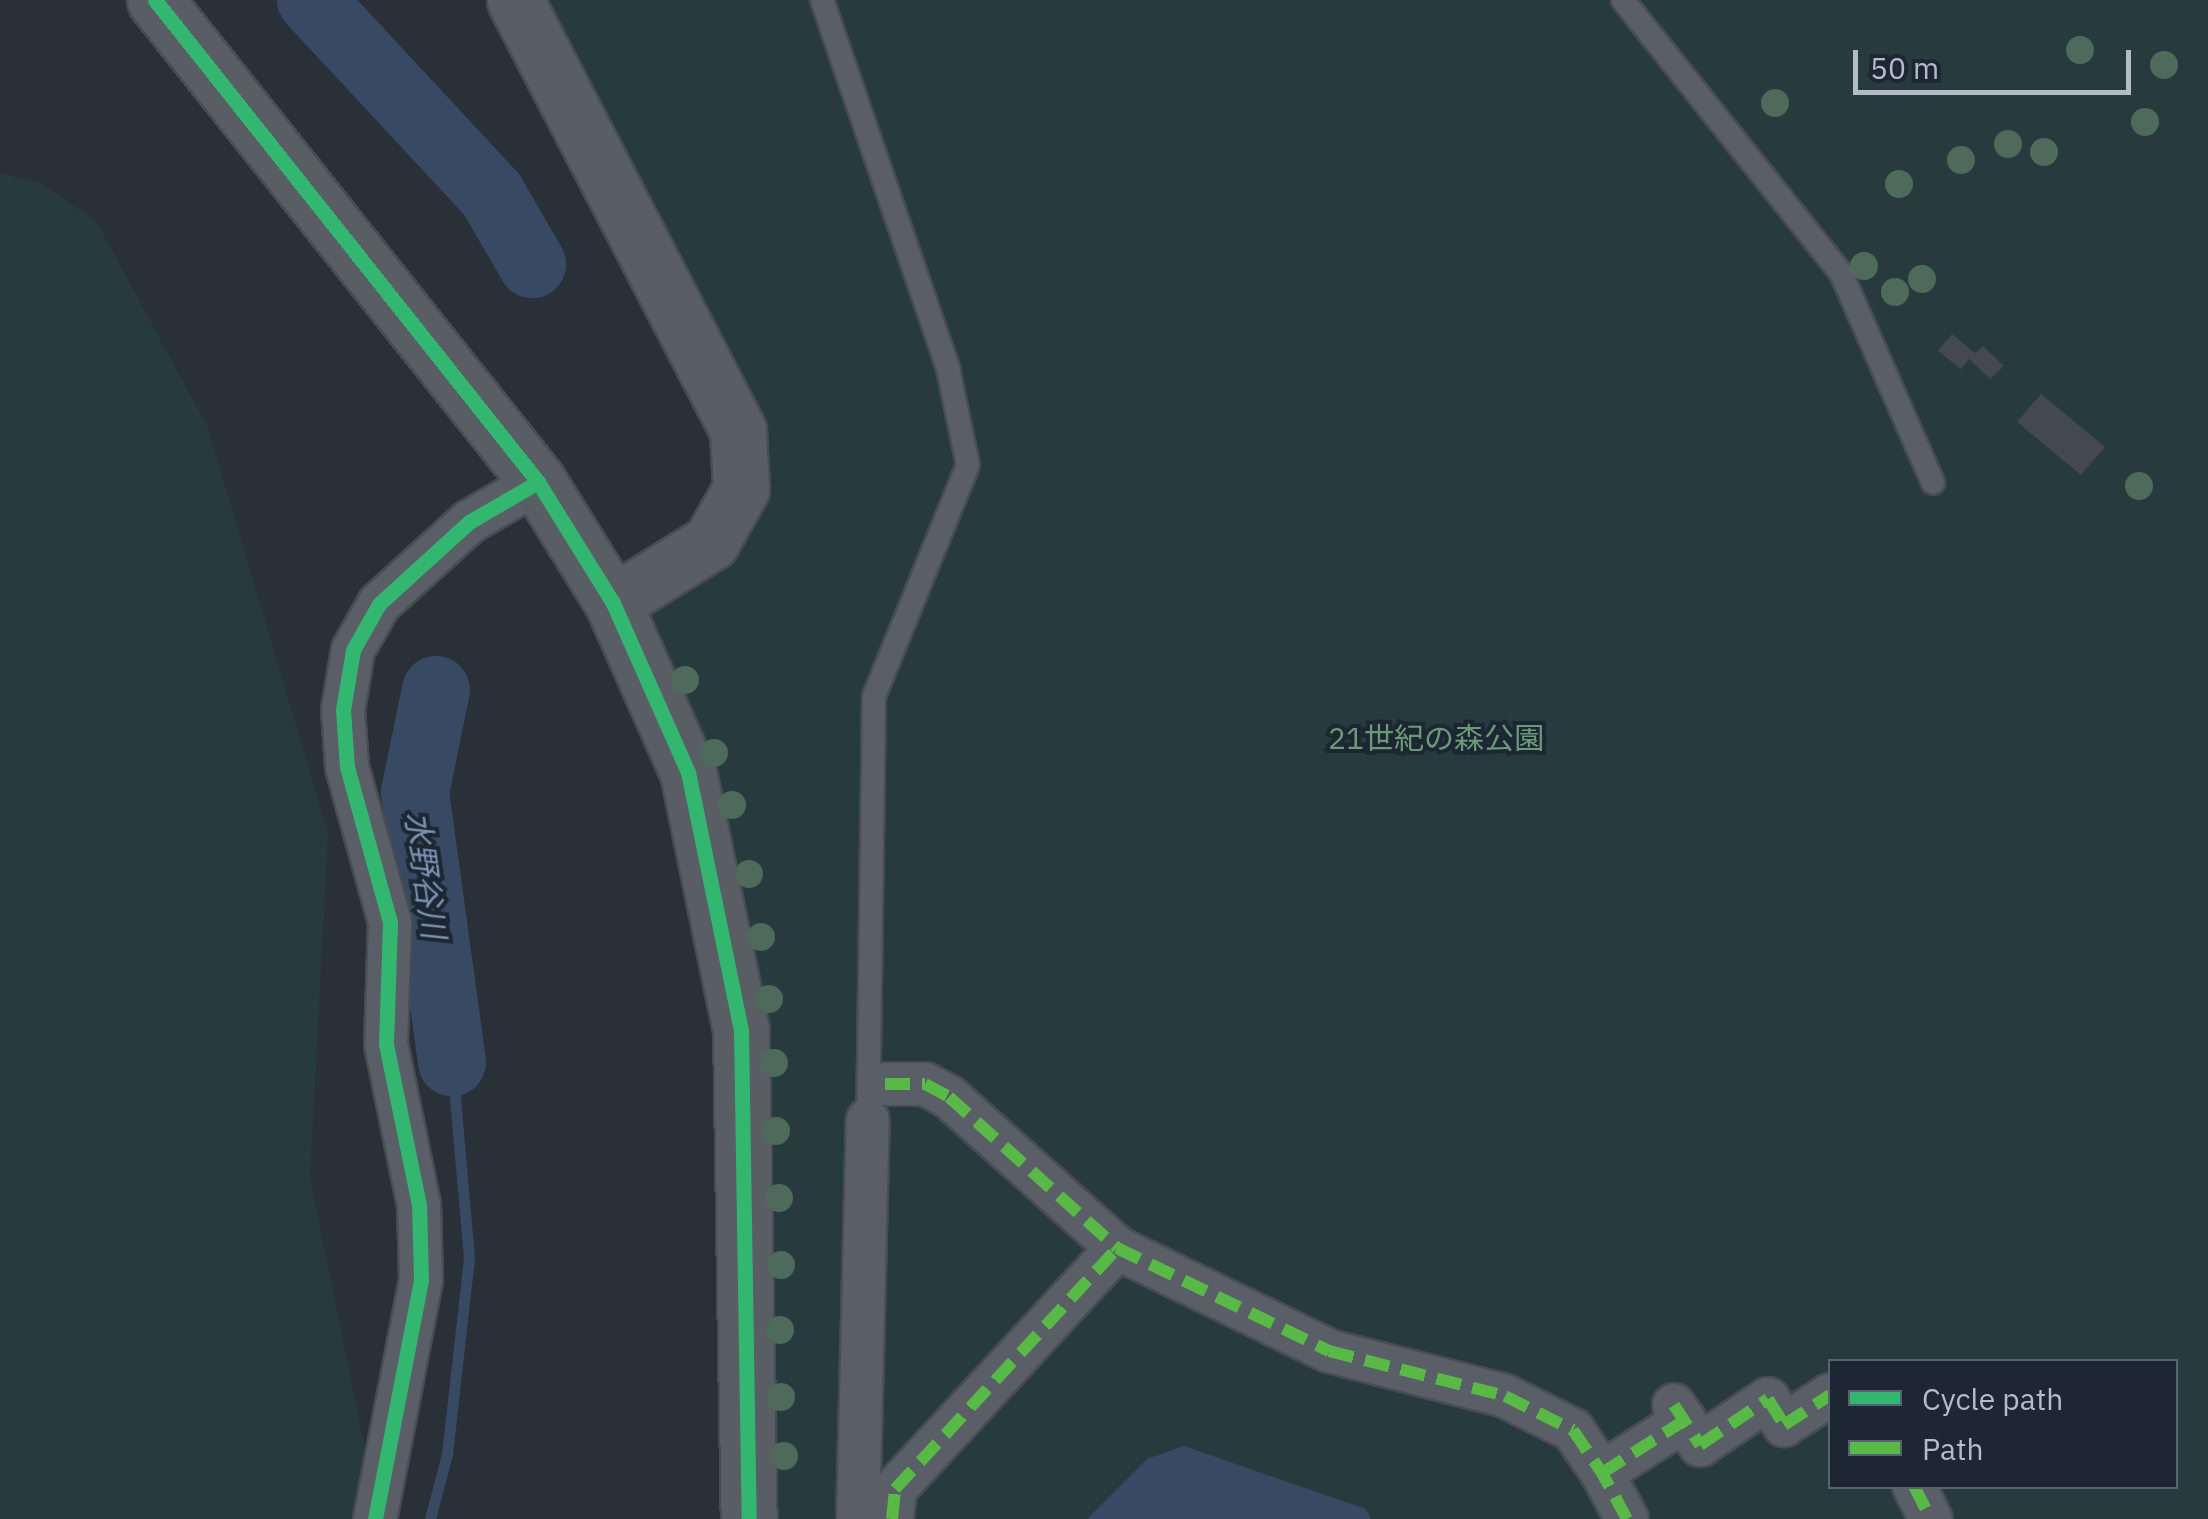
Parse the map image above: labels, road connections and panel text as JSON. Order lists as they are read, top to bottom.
{
  "water": ["水野谷川"],
  "parks": ["21世紀の森公園"],
  "legend": ["Cycle path", "Path"],
  "scale_bar": "50 m"
}
